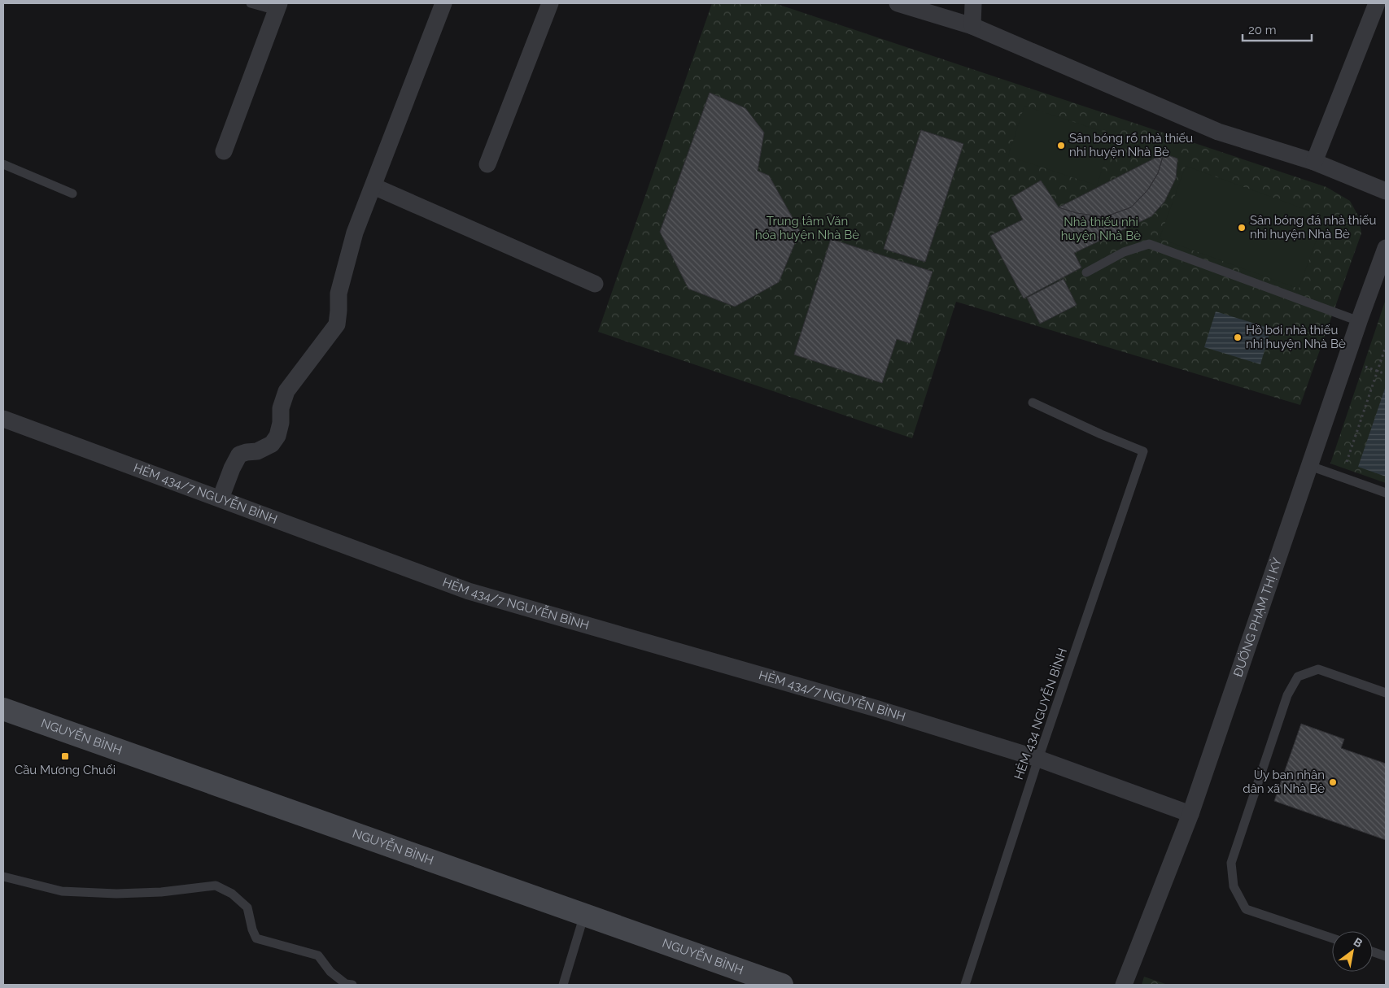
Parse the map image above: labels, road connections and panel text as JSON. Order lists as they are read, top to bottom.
{
  "streets": {
    "main road": ["NGUYỄN BÌNH"],
    "street": ["HẺM 434/7 NGUYỄN BÌNH", "ĐƯỜNG PHẠM THỊ KỲ"],
    "lane": ["HẺM 434 NGUYỄN BÌNH"]
  },
  "crossings": [
    ["HẺM 434/7 NGUYỄN BÌNH", "ĐƯỜNG PHẠM THỊ KỲ"],
    ["HẺM 434/7 NGUYỄN BÌNH", "HẺM 434 NGUYỄN BÌNH"]
  ],
  "parks": ["Trung tâm Văn hóa huyện Nhà Bè", "Nhà thiếu nhi huyện Nhà Bè"],
  "places": {
    "other": [
      "Sân bóng rổ nhà thiếu nhi huyện Nhà Bè",
      "Sân bóng đá nhà thiếu nhi huyện Nhà Bè",
      "Hồ bơi nhà thiếu nhi huyện Nhà Bè",
      "Ủy ban nhân dân xã Nhà Bè"
    ],
    "transit": ["Cầu Mương Chuối"]
  },
  "scale_bar": "20 m",
  "north": "top right"
}
